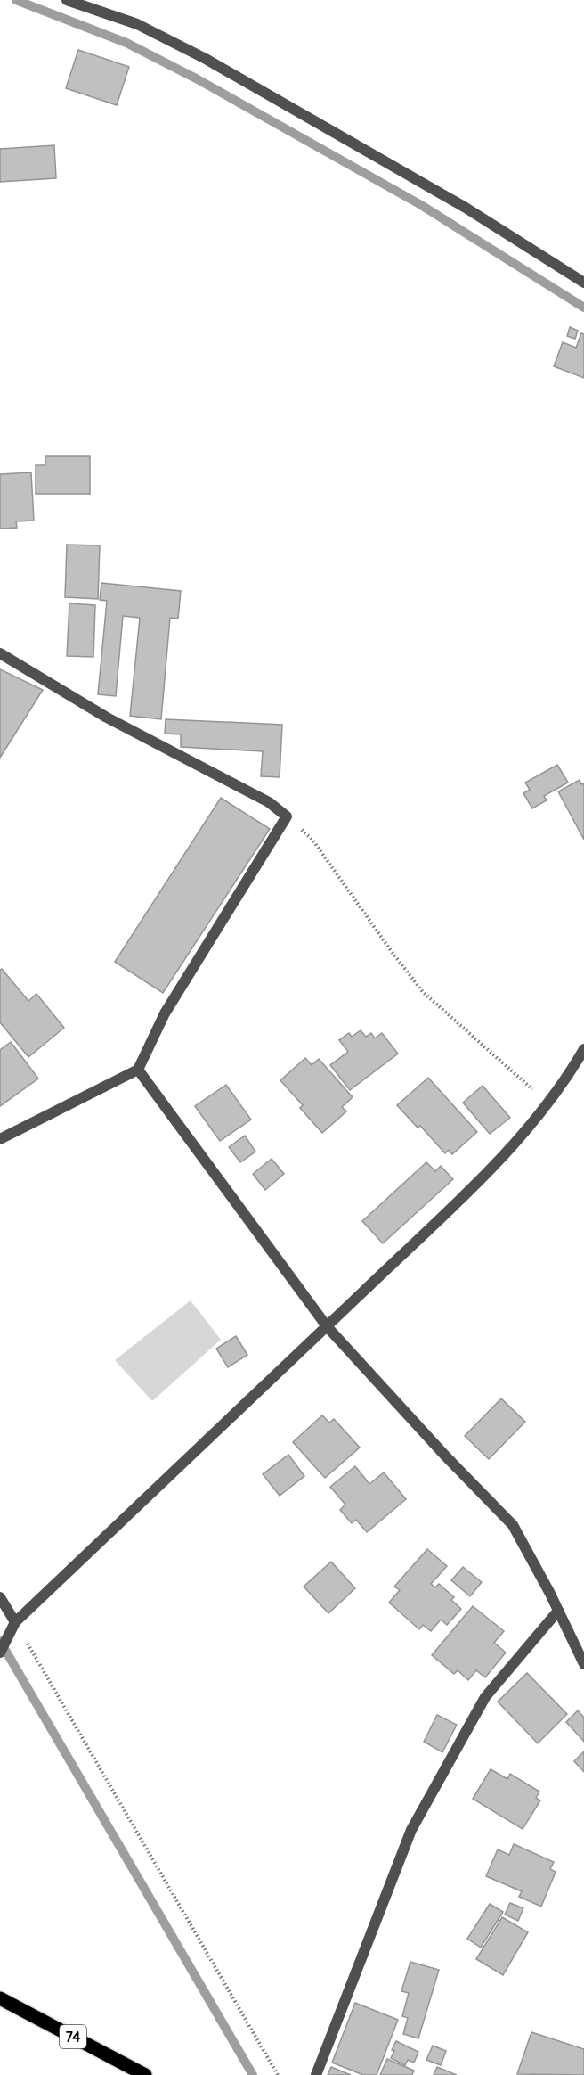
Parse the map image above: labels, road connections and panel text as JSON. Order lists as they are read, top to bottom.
{
  "streets": {
    "main road": ["74"]
  }
}
